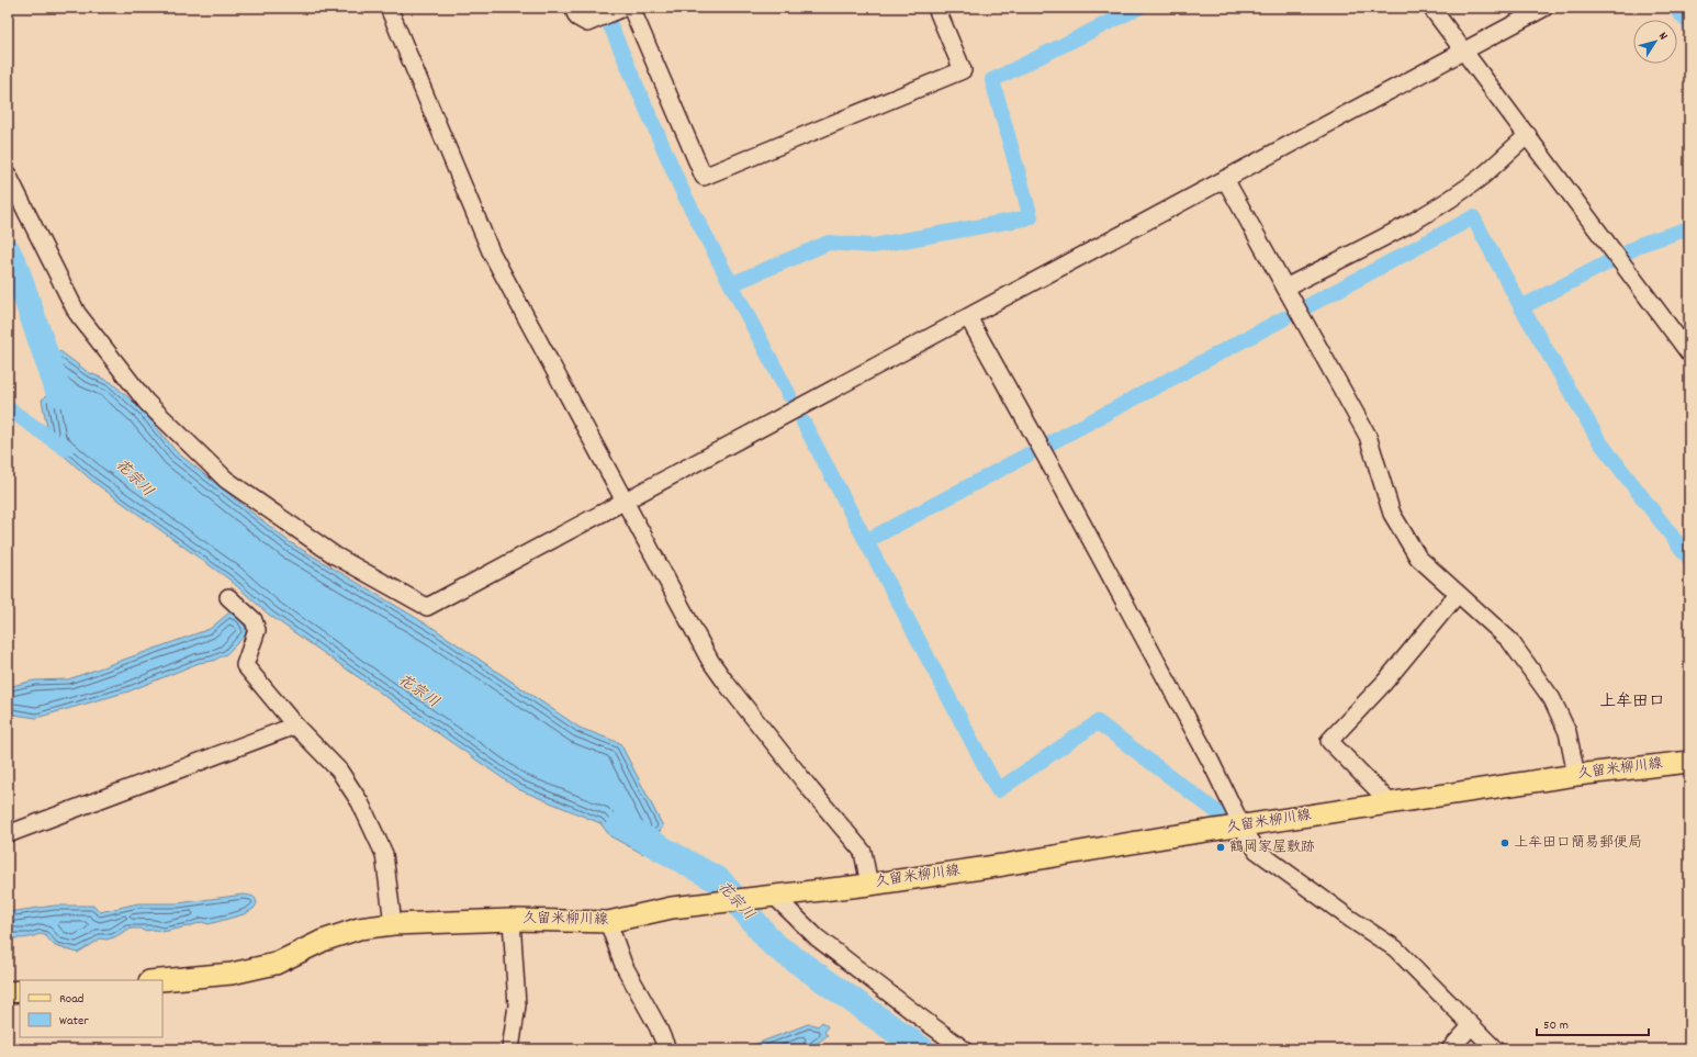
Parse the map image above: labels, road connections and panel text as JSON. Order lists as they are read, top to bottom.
{
  "streets": {
    "main road": ["久留米柳川線"]
  },
  "districts": ["上牟田口"],
  "water": ["花宗川"],
  "places": ["上牟田口簡易郵便局", "鶴岡家屋敷跡"],
  "legend": ["Road", "Water"],
  "scale_bar": "50 m",
  "north": "top right"
}
